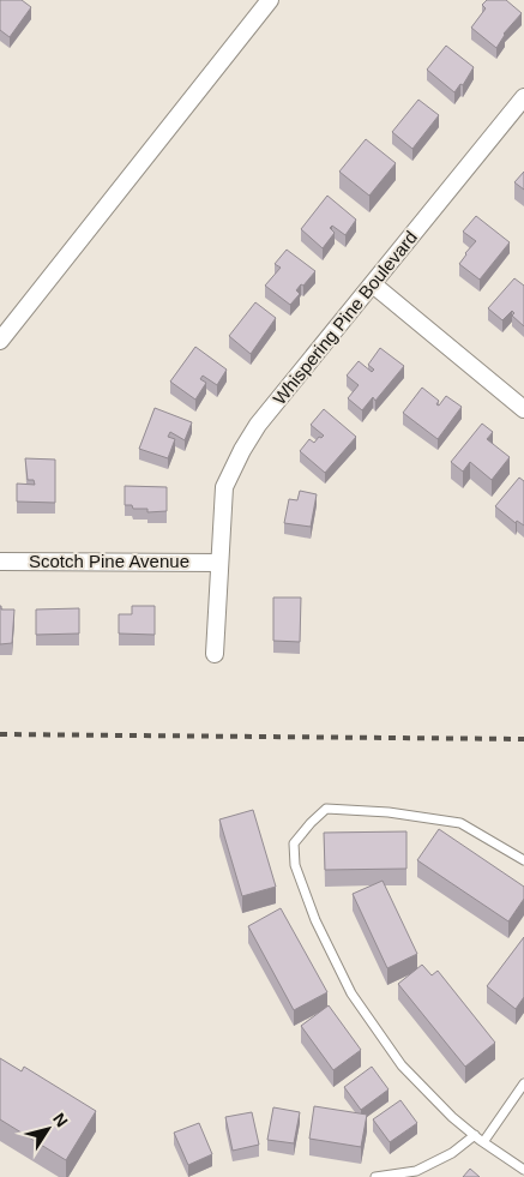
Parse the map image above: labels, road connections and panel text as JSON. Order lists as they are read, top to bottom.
{
  "streets": {
    "street": ["Whispering Pine Boulevard", "Scotch Pine Avenue"]
  },
  "crossings": [
    ["Whispering Pine Boulevard", "Scotch Pine Avenue"]
  ],
  "north": "top right"
}
